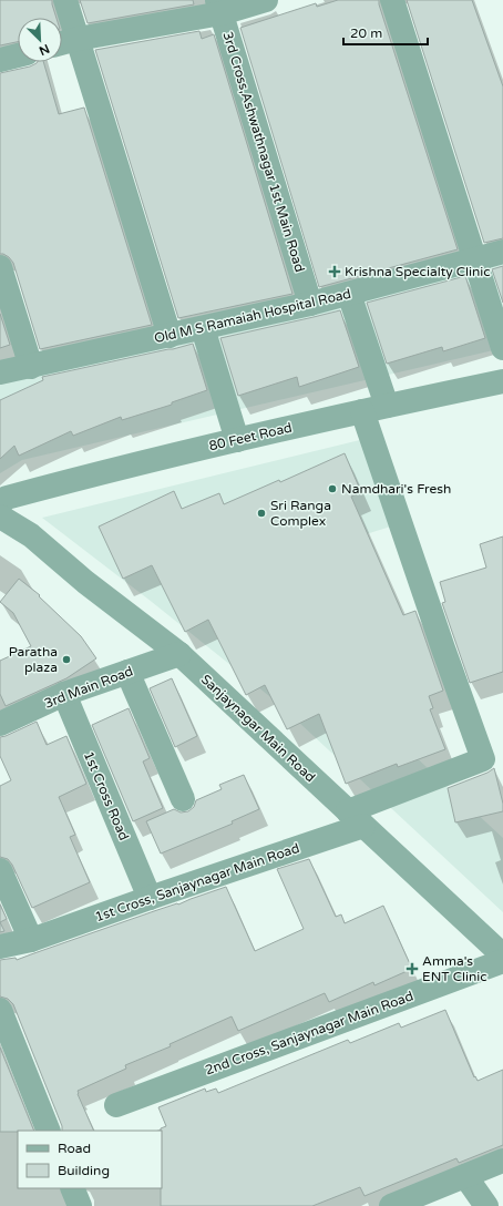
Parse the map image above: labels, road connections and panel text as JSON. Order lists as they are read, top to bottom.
{
  "streets": {
    "street": [
      "3rd Cross,Ashwathnagar 1st Main Road",
      "Old M S Ramaiah Hospital Road",
      "80 Feet Road",
      "3rd Main Road",
      "Sanjaynagar Main Road",
      "1st Cross Road",
      "1st Cross, Sanjaynagar Main Road",
      "2nd Cross, Sanjaynagar Main Road"
    ]
  },
  "crossings": [
    ["3rd Cross,Ashwathnagar 1st Main Road", "Old M S Ramaiah Hospital Road"],
    ["80 Feet Road", "1st Cross, Sanjaynagar Main Road"],
    ["3rd Main Road", "Sanjaynagar Main Road"],
    ["3rd Main Road", "1st Cross Road"],
    ["Sanjaynagar Main Road", "1st Cross, Sanjaynagar Main Road"],
    ["1st Cross Road", "1st Cross, Sanjaynagar Main Road"]
  ],
  "places": {
    "health": ["Krishna Specialty Clinic", "Amma's ENT Clinic"],
    "other": ["Namdhari's Fresh", "Sri Ranga Complex", "Paratha plaza"]
  },
  "legend": ["Road", "Building"],
  "scale_bar": "20 m",
  "north": "bottom right"
}
